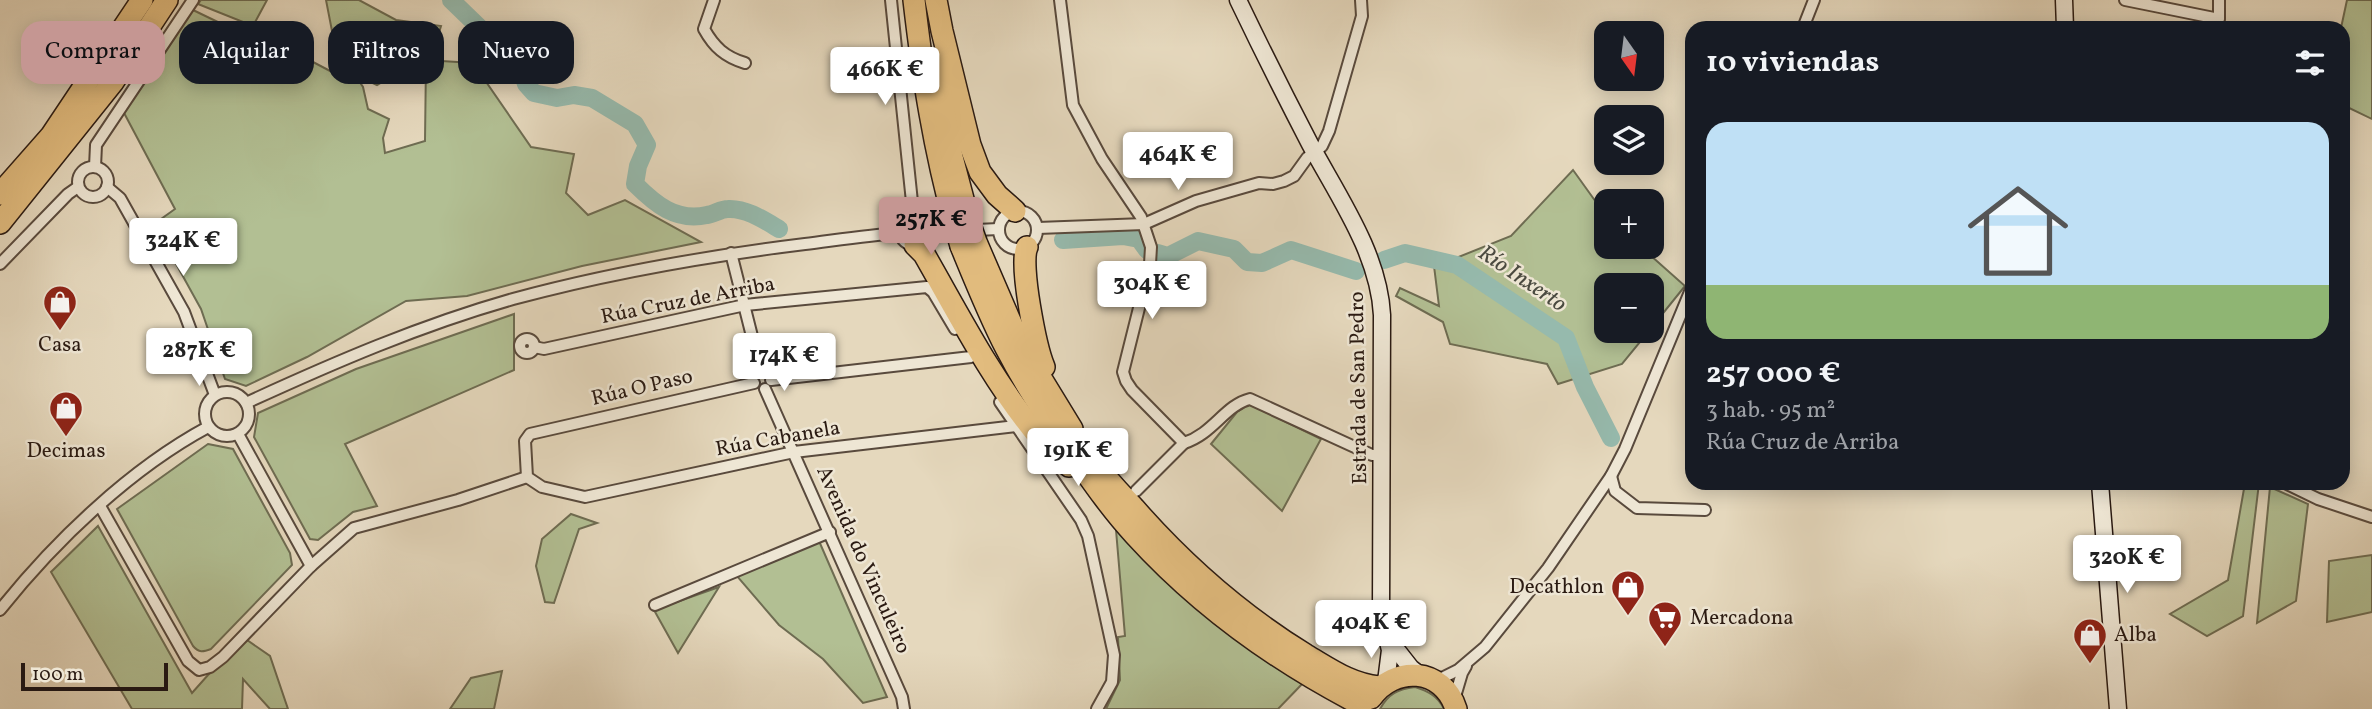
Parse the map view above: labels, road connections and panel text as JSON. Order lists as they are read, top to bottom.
{
  "streets": {
    "street": [
      "Rúa Cruz de Arriba",
      "Rúa O Paso",
      "Estrada de San Pedro",
      "Rúa Cabanela",
      "Avenida do Vinculeiro"
    ]
  },
  "crossings": [
    ["Rúa O Paso", "Rúa Cabanela"],
    ["Rúa O Paso", "Avenida do Vinculeiro"],
    ["Rúa Cabanela", "Avenida do Vinculeiro"]
  ],
  "water": ["Río Inxerto"],
  "places": {
    "shop": [
      "Casa",
      "Decimas",
      "Decathlon",
      "Alba"
    ],
    "supermarket": ["Mercadona"]
  },
  "scale_bar": "100 m",
  "north": "bottom",
  "page": {
    "map_buttons": ["+", "−"],
    "chip": [
      "Comprar",
      "Alquilar",
      "Filtros",
      "Nuevo"
    ],
    "heading": "10 viviendas",
    "price": [
      "466K €",
      "464K €",
      "257K €",
      "324K €",
      "304K €",
      "287K €",
      "174K €",
      "191K €",
      "320K €",
      "404K €"
    ],
    "list": [
      {
        "name": "257 000 €",
        "note": "3 hab. · 95 m² · Rúa Cruz de Arriba"
      }
    ],
    "scale": "100 m"
  }
}
